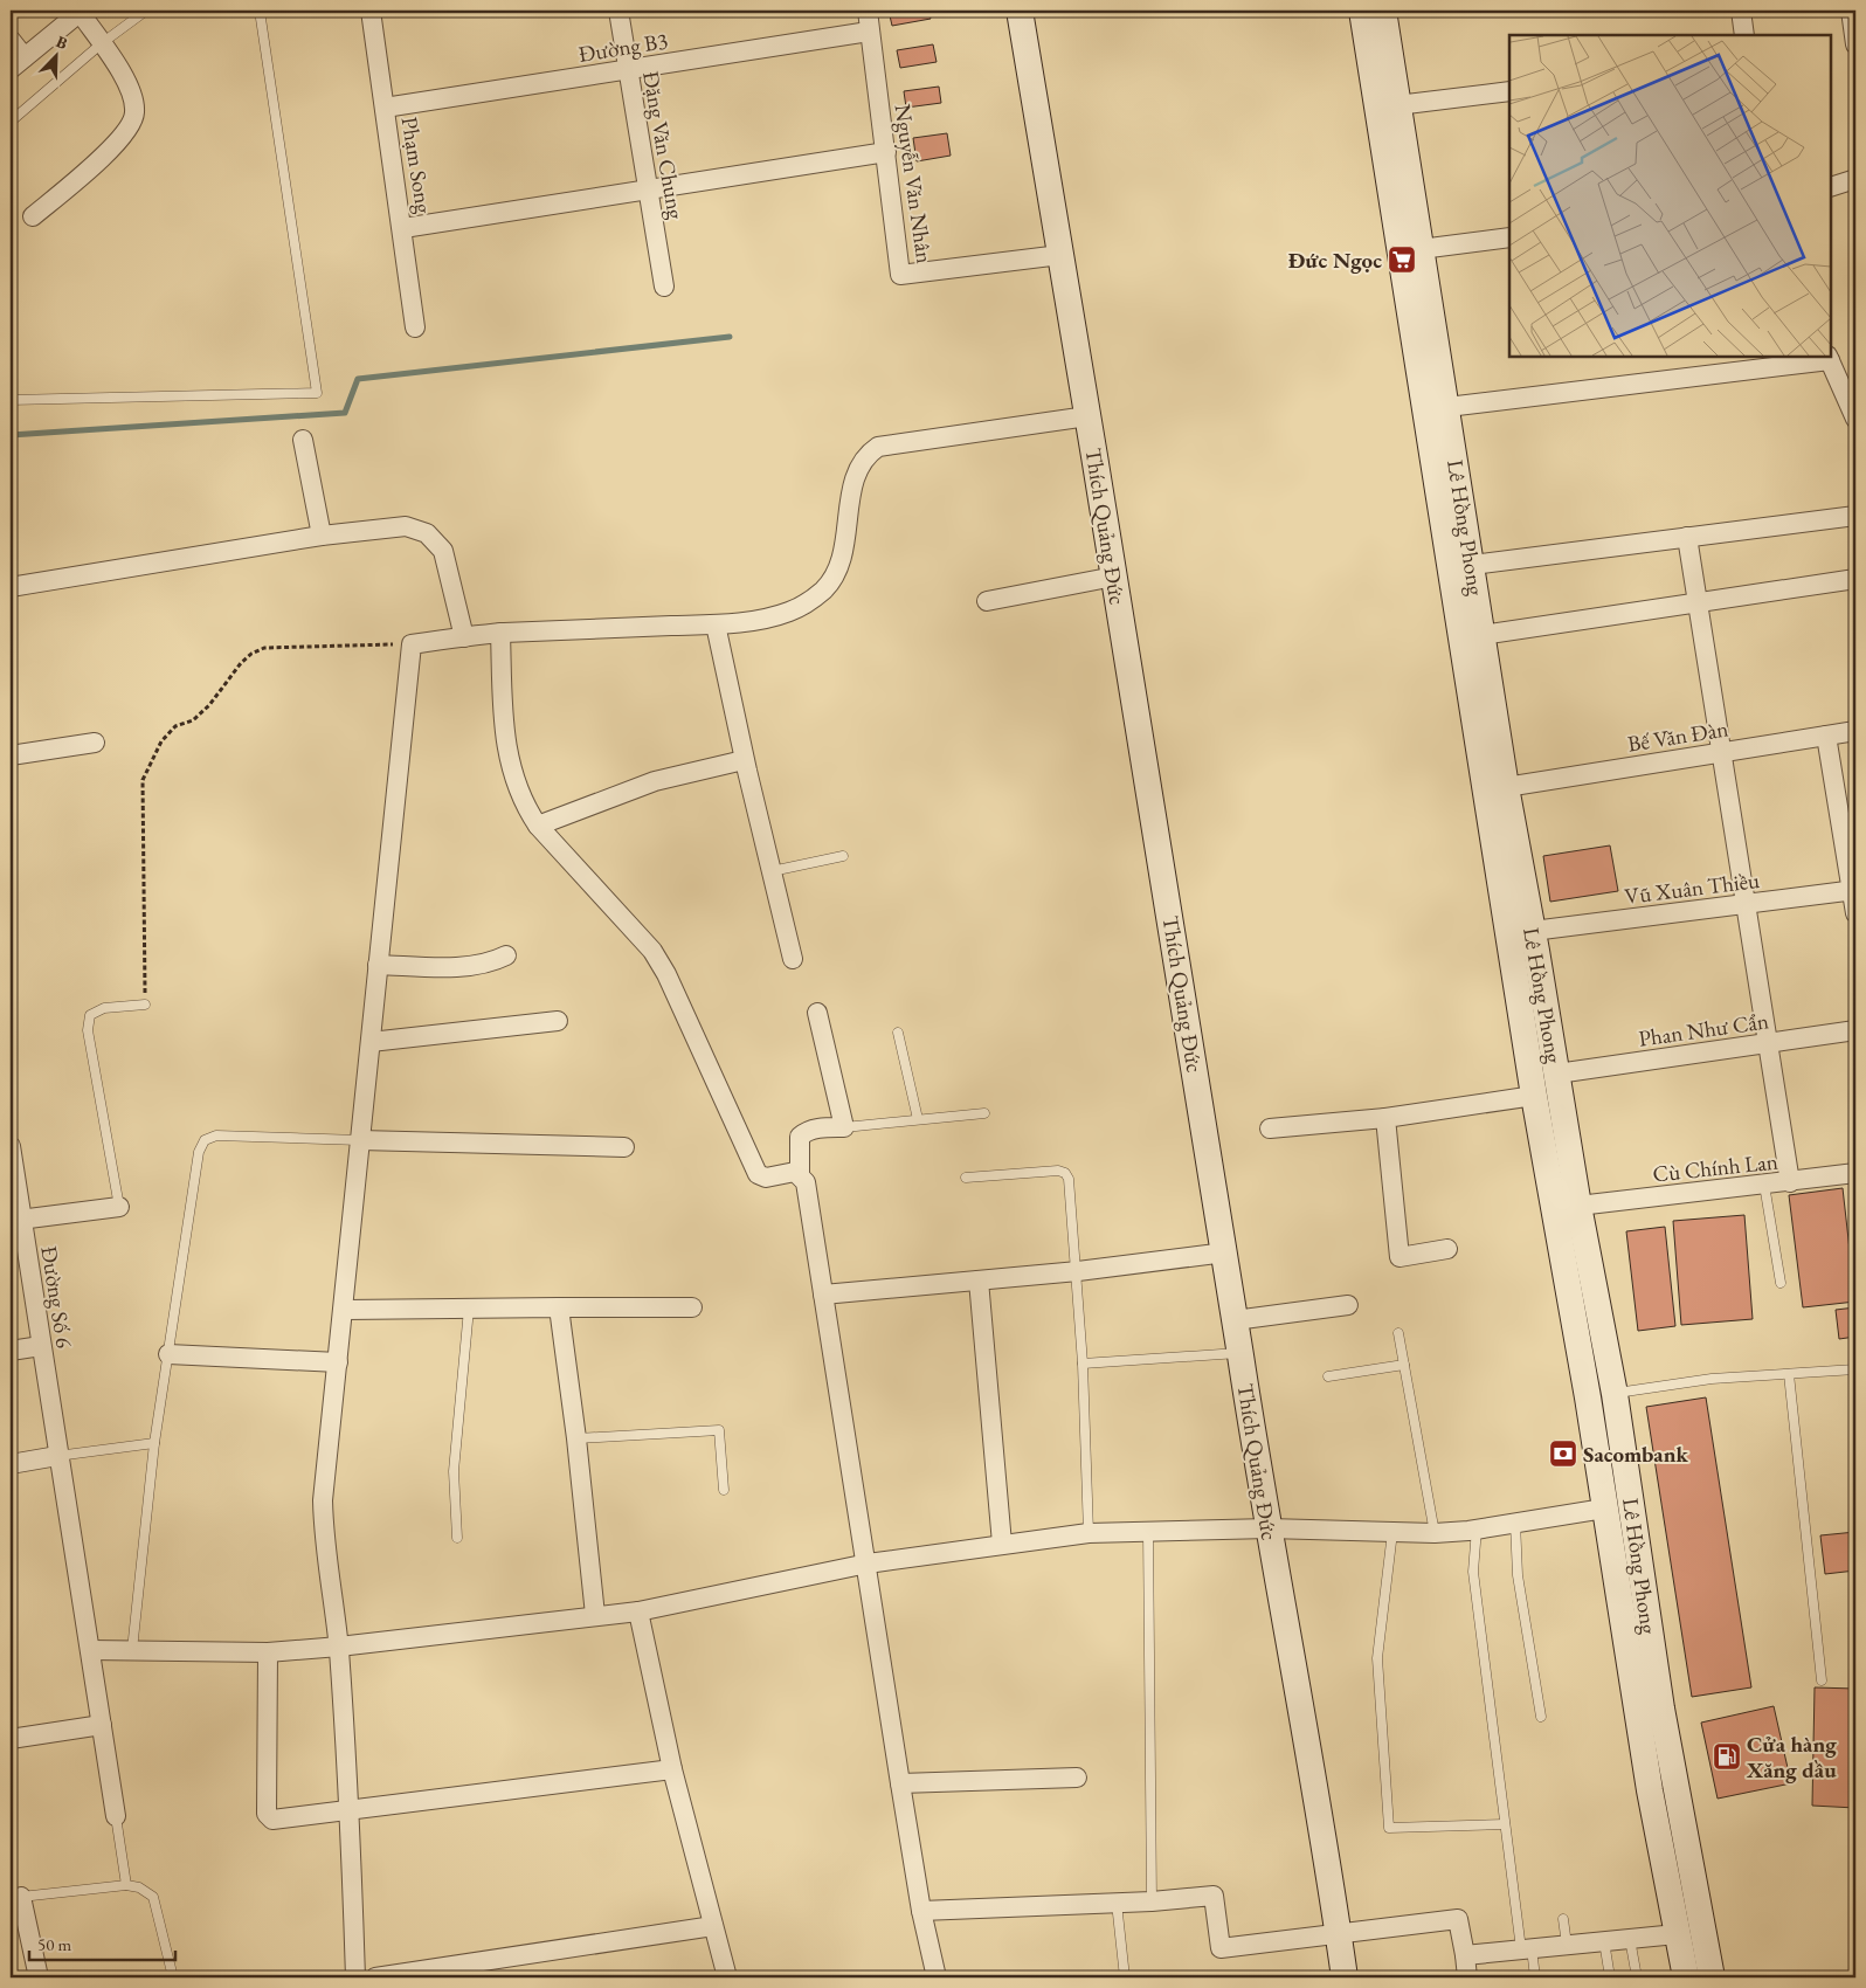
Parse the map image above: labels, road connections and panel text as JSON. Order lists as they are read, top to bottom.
{
  "streets": {
    "main road": ["Thích Quảng Đức", "Lê Hồng Phong"],
    "street": [
      "Đường B3",
      "Đặng Văn Chung",
      "Phạm Song",
      "Nguyễn Văn Nhân",
      "Bế Văn Đàn",
      "Vũ Xuân Thiều",
      "Phan Như Cẩn",
      "Cù Chính Lan",
      "Đường Số 6"
    ]
  },
  "crossings": [
    ["Đường B3", "Đặng Văn Chung"],
    ["Đường B3", "Phạm Song"],
    ["Đường B3", "Nguyễn Văn Nhân"],
    ["Nguyễn Văn Nhân", "Thích Quảng Đức"],
    ["Lê Hồng Phong", "Bế Văn Đàn"],
    ["Lê Hồng Phong", "Vũ Xuân Thiều"],
    ["Lê Hồng Phong", "Phan Như Cẩn"],
    ["Lê Hồng Phong", "Cù Chính Lan"]
  ],
  "places": {
    "supermarket": ["Đức Ngọc"],
    "bank": ["Sacombank"],
    "fuel station": ["Cửa hàng Xăng dầu"]
  },
  "scale_bar": "50 m",
  "north": "top right"
}
